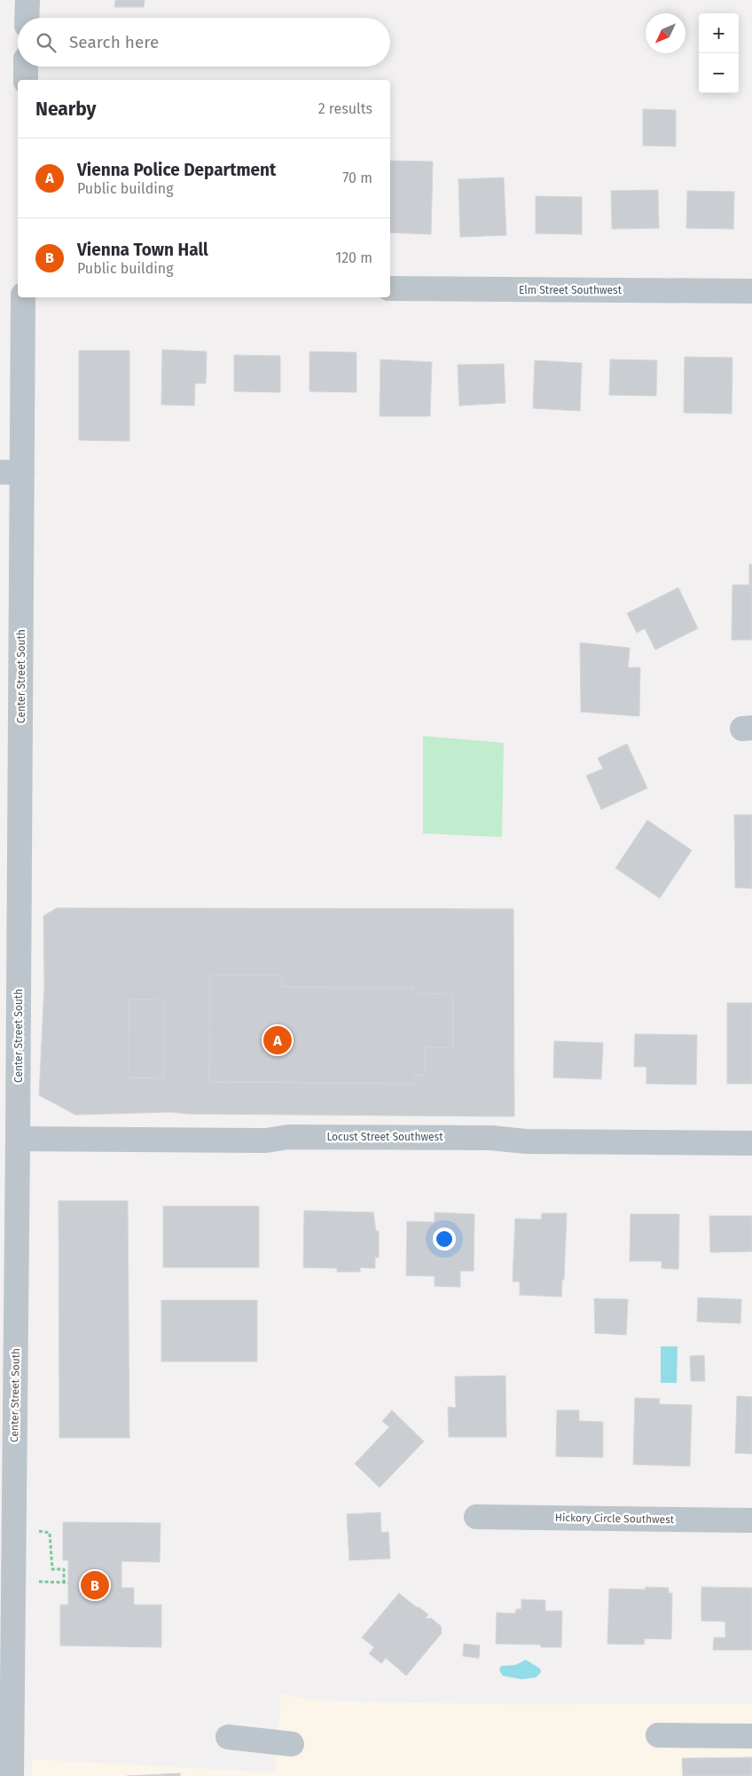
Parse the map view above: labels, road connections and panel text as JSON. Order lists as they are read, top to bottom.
{
  "streets": {
    "street": [
      "Elm Street Southwest",
      "Center Street South",
      "Locust Street Southwest",
      "Hickory Circle Southwest"
    ]
  },
  "crossings": [
    ["Center Street South", "Locust Street Southwest"]
  ],
  "north": "bottom left",
  "page": {
    "map_buttons": ["+", "−"],
    "search": "Search here",
    "heading": ["Nearby", "2 results"],
    "list": [
      {
        "mark": "A",
        "name": "Vienna Police Department",
        "note": "Public building",
        "value": "70 m"
      },
      {
        "mark": "B",
        "name": "Vienna Town Hall",
        "note": "Public building",
        "value": "120 m"
      }
    ],
    "pins": ["A", "B"]
  }
}
